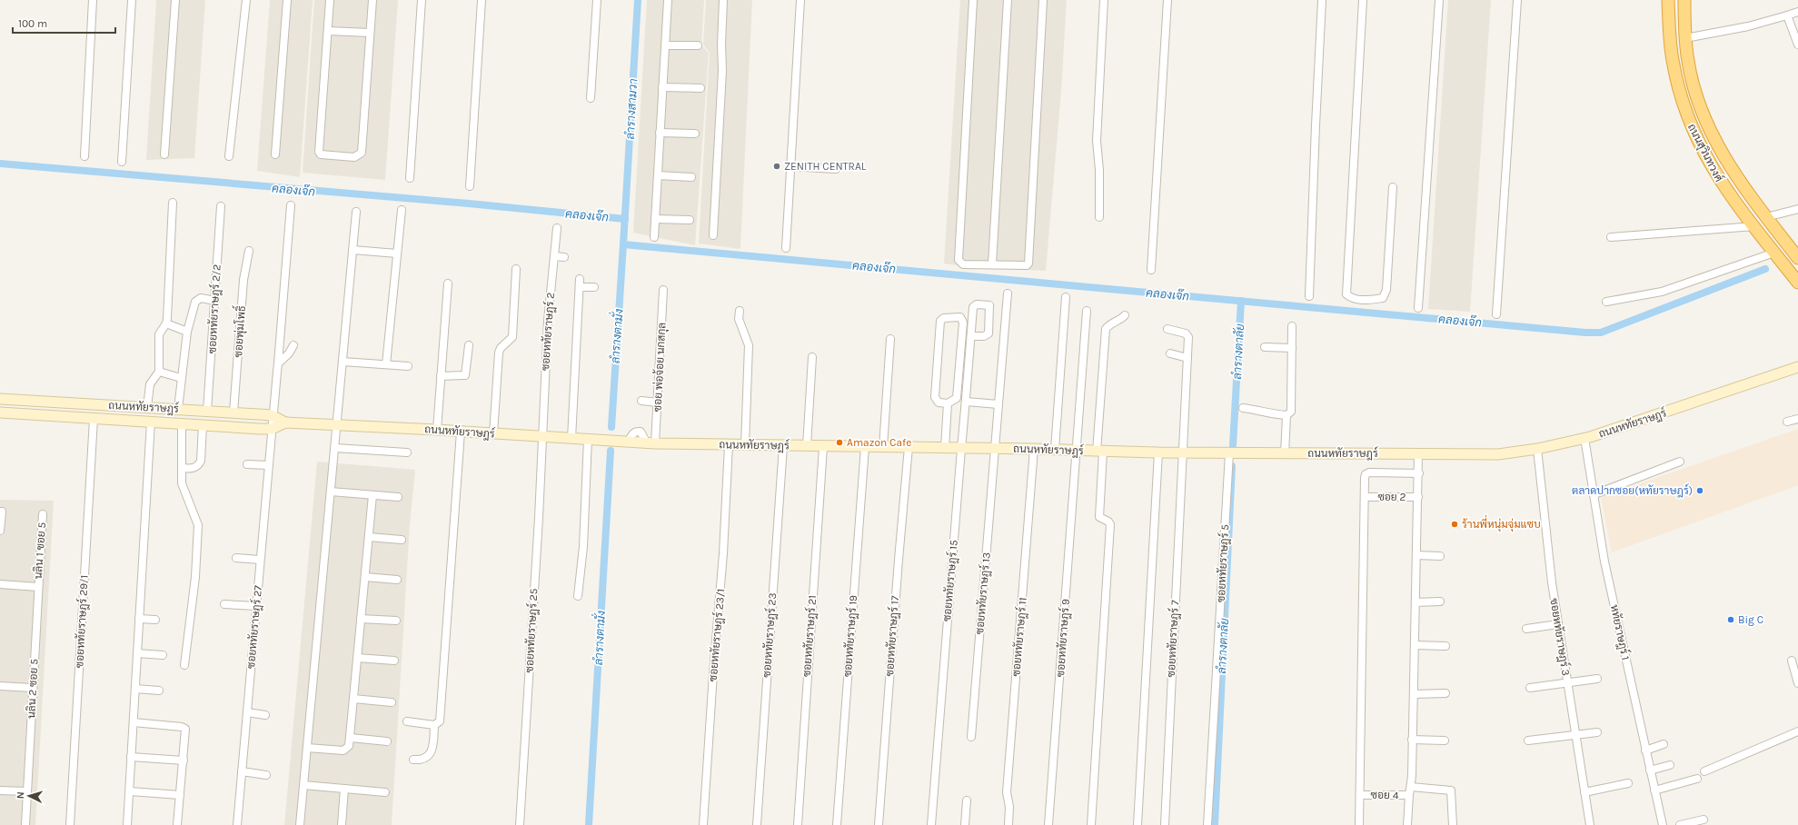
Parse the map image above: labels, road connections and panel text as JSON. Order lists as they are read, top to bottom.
{
  "streets": {
    "highway": ["ถนนสุวินทวงศ์"],
    "main road": ["ถนนหทัยราษฎร์"],
    "street": [
      "ซอยหทัยราษฎร์ 2/2",
      "ซอยพุ่มโพธิ์",
      "ซอยหทัยราษฎร์ 2",
      "ซอย พ่อจ้อย นกสกุล",
      "ซอย 2",
      "นลิน 1 ซอย 5",
      "ซอยหทัยราษฎร์ 5",
      "ซอยหทัยราษฎร์ 15",
      "ซอยหทัยราษฎร์ 13",
      "ซอยหทัยราษฎร์ 29/1",
      "ซอยหทัยราษฎร์ 27",
      "ซอยหทัยราษฎร์ 25",
      "หทัยราษฎร์ 1",
      "ซอยหทัยราษฎร์ 23/1",
      "ซอยหทัยราษฎร์ 23",
      "ซอยหทัยราษฎร์ 21",
      "ซอยหทัยราษฎร์ 19",
      "ซอยหทัยราษฎร์ 17",
      "ซอยหทัยราษฎร์ 11",
      "ซอยหทัยราษฎร์ 3",
      "ซอยหทัยราษฎร์ 9",
      "ซอยหทัยราษฎร์ 7",
      "นลิน 2 ซอย 5",
      "ซอย 4"
    ]
  },
  "crossings": [
    ["ซอยหทัยราษฎร์ 2/2", "ถนนหทัยราษฎร์"],
    ["ซอยพุ่มโพธิ์", "ถนนหทัยราษฎร์"],
    ["ซอยหทัยราษฎร์ 2", "ถนนหทัยราษฎร์"],
    ["ซอยหทัยราษฎร์ 2", "ซอยหทัยราษฎร์ 25"],
    ["ซอย พ่อจ้อย นกสกุล", "ถนนหทัยราษฎร์"],
    ["ถนนหทัยราษฎร์", "ซอยหทัยราษฎร์ 5"],
    ["ถนนหทัยราษฎร์", "ซอยหทัยราษฎร์ 15"],
    ["ถนนหทัยราษฎร์", "ซอยหทัยราษฎร์ 13"],
    ["ถนนหทัยราษฎร์", "ซอยหทัยราษฎร์ 29/1"],
    ["ถนนหทัยราษฎร์", "ซอยหทัยราษฎร์ 27"],
    ["ถนนหทัยราษฎร์", "ซอยหทัยราษฎร์ 25"],
    ["ถนนหทัยราษฎร์", "หทัยราษฎร์ 1"],
    ["ถนนหทัยราษฎร์", "ซอยหทัยราษฎร์ 23/1"],
    ["ถนนหทัยราษฎร์", "ซอยหทัยราษฎร์ 23"],
    ["ถนนหทัยราษฎร์", "ซอยหทัยราษฎร์ 21"],
    ["ถนนหทัยราษฎร์", "ซอยหทัยราษฎร์ 19"],
    ["ถนนหทัยราษฎร์", "ซอยหทัยราษฎร์ 17"],
    ["ถนนหทัยราษฎร์", "ซอยหทัยราษฎร์ 11"],
    ["ถนนหทัยราษฎร์", "ซอยหทัยราษฎร์ 3"],
    ["ถนนหทัยราษฎร์", "ซอยหทัยราษฎร์ 9"],
    ["ถนนหทัยราษฎร์", "ซอยหทัยราษฎร์ 7"],
    ["นลิน 1 ซอย 5", "นลิน 2 ซอย 5"]
  ],
  "water": [
    "ลำรางสามวา",
    "คลองเจ๊ก",
    "ลำรางตามั่ง",
    "ลำรางตาลัย"
  ],
  "places": [
    "ZENITH CENTRAL",
    "Amazon Cafe",
    "ตลาดปากซอย(หทัยราษฎร์)",
    "ร้านพี่หนุ่มจุ่มแซบ",
    "Big C"
  ],
  "scale_bar": "100 m",
  "north": "left"
}
